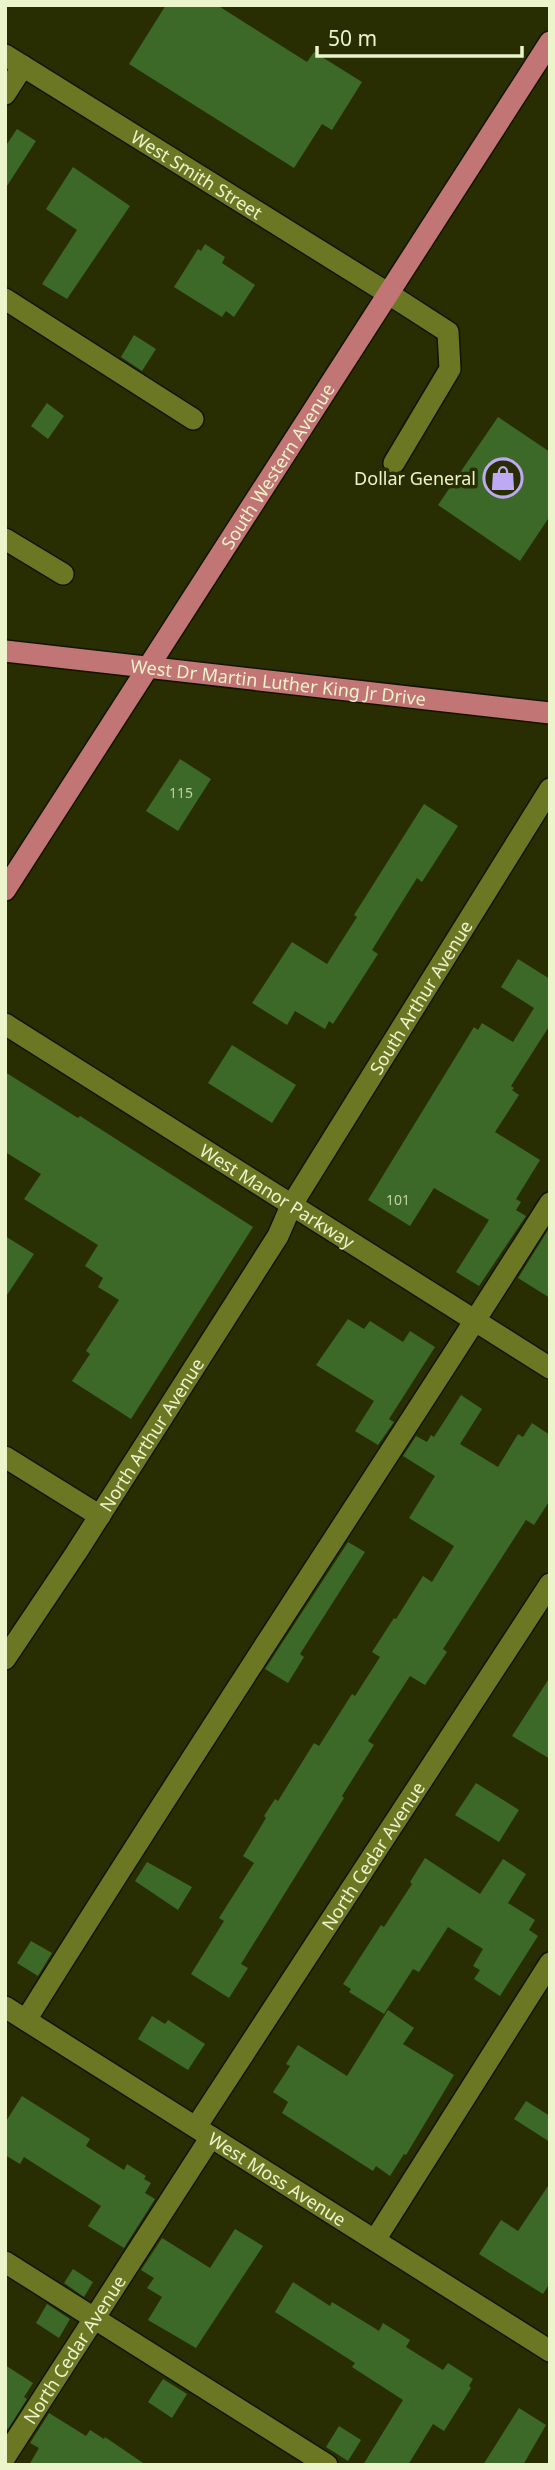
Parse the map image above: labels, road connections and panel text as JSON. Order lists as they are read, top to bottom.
{
  "streets": {
    "main road": ["South Western Avenue", "West Dr Martin Luther King Jr Drive"],
    "street": [
      "West Smith Street",
      "South Arthur Avenue",
      "West Manor Parkway",
      "North Arthur Avenue",
      "North Cedar Avenue",
      "West Moss Avenue"
    ]
  },
  "crossings": [
    ["West Smith Street", "South Western Avenue"],
    ["South Western Avenue", "West Dr Martin Luther King Jr Drive"],
    ["South Arthur Avenue", "West Manor Parkway"],
    ["South Arthur Avenue", "North Arthur Avenue"],
    ["West Manor Parkway", "North Arthur Avenue"],
    ["North Cedar Avenue", "West Moss Avenue"]
  ],
  "places": {
    "shop": ["Dollar General"]
  },
  "house_numbers": ["115", "101"],
  "scale_bar": "50 m"
}
